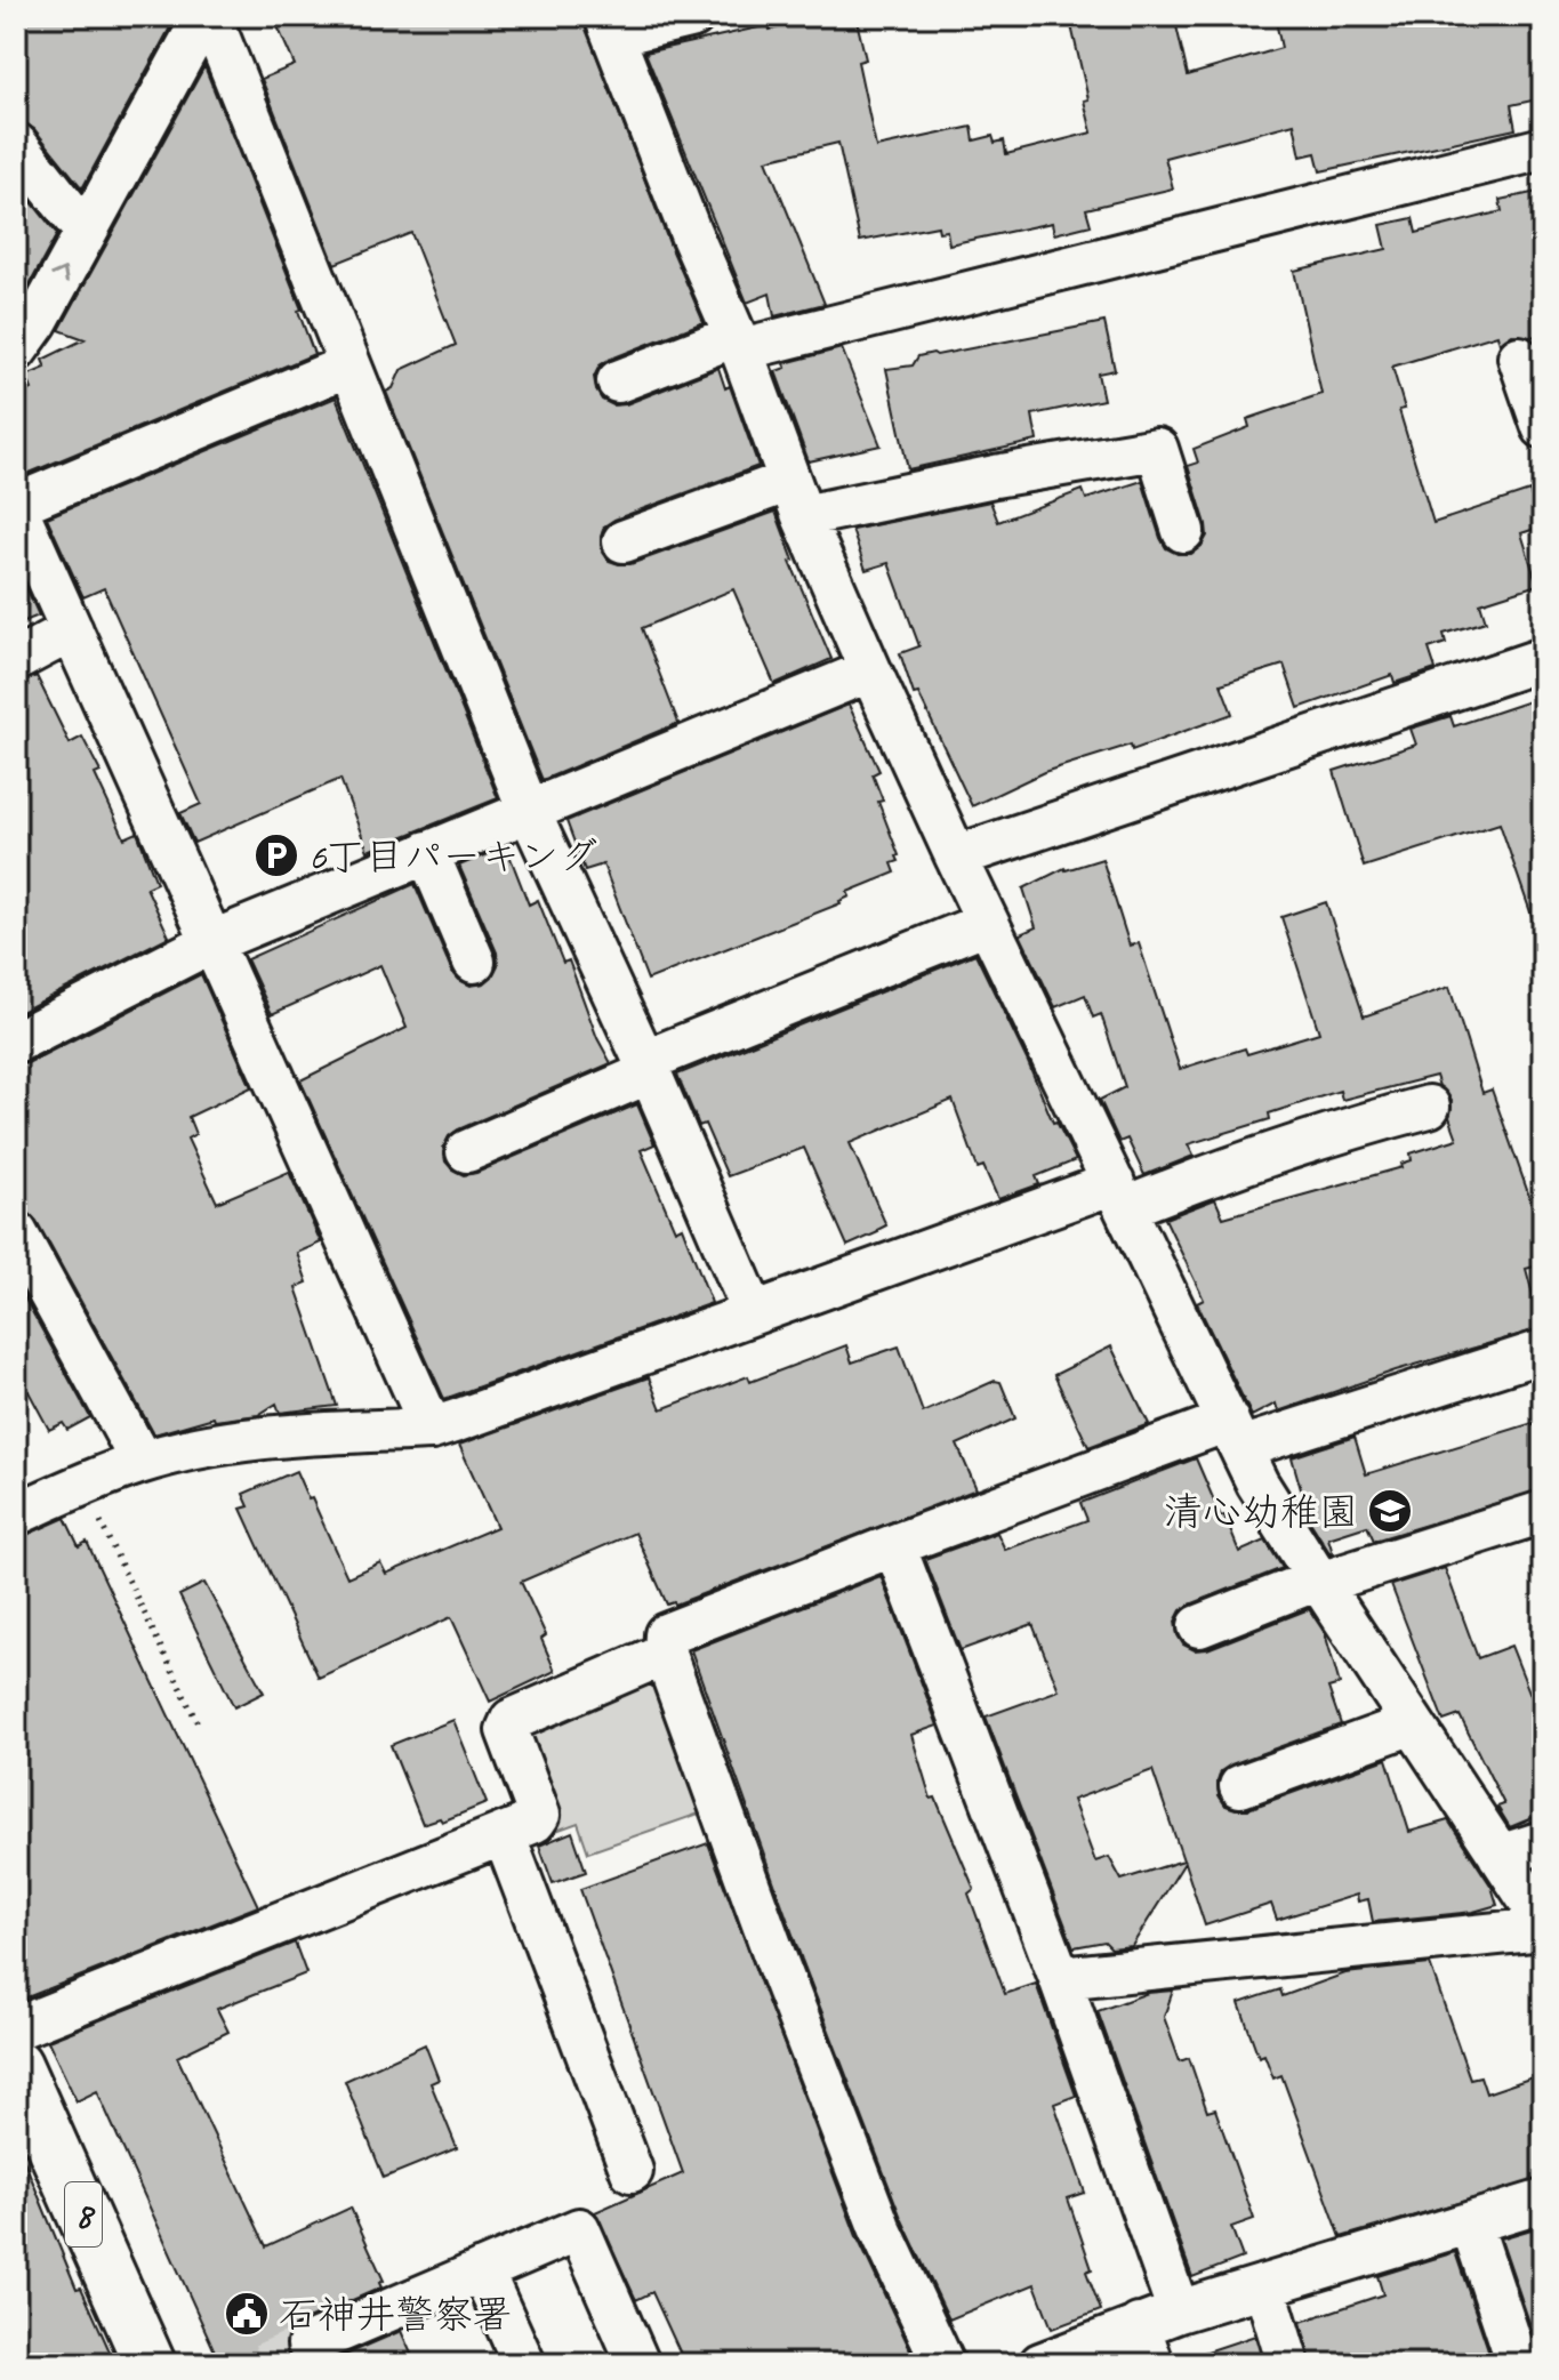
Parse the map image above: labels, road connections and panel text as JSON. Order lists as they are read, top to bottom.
{
  "streets": {
    "main road": ["8"]
  },
  "places": {
    "parking": ["6丁目パーキング"],
    "school or university": ["清心幼稚園"],
    "public building": ["石神井警察署"]
  }
}
